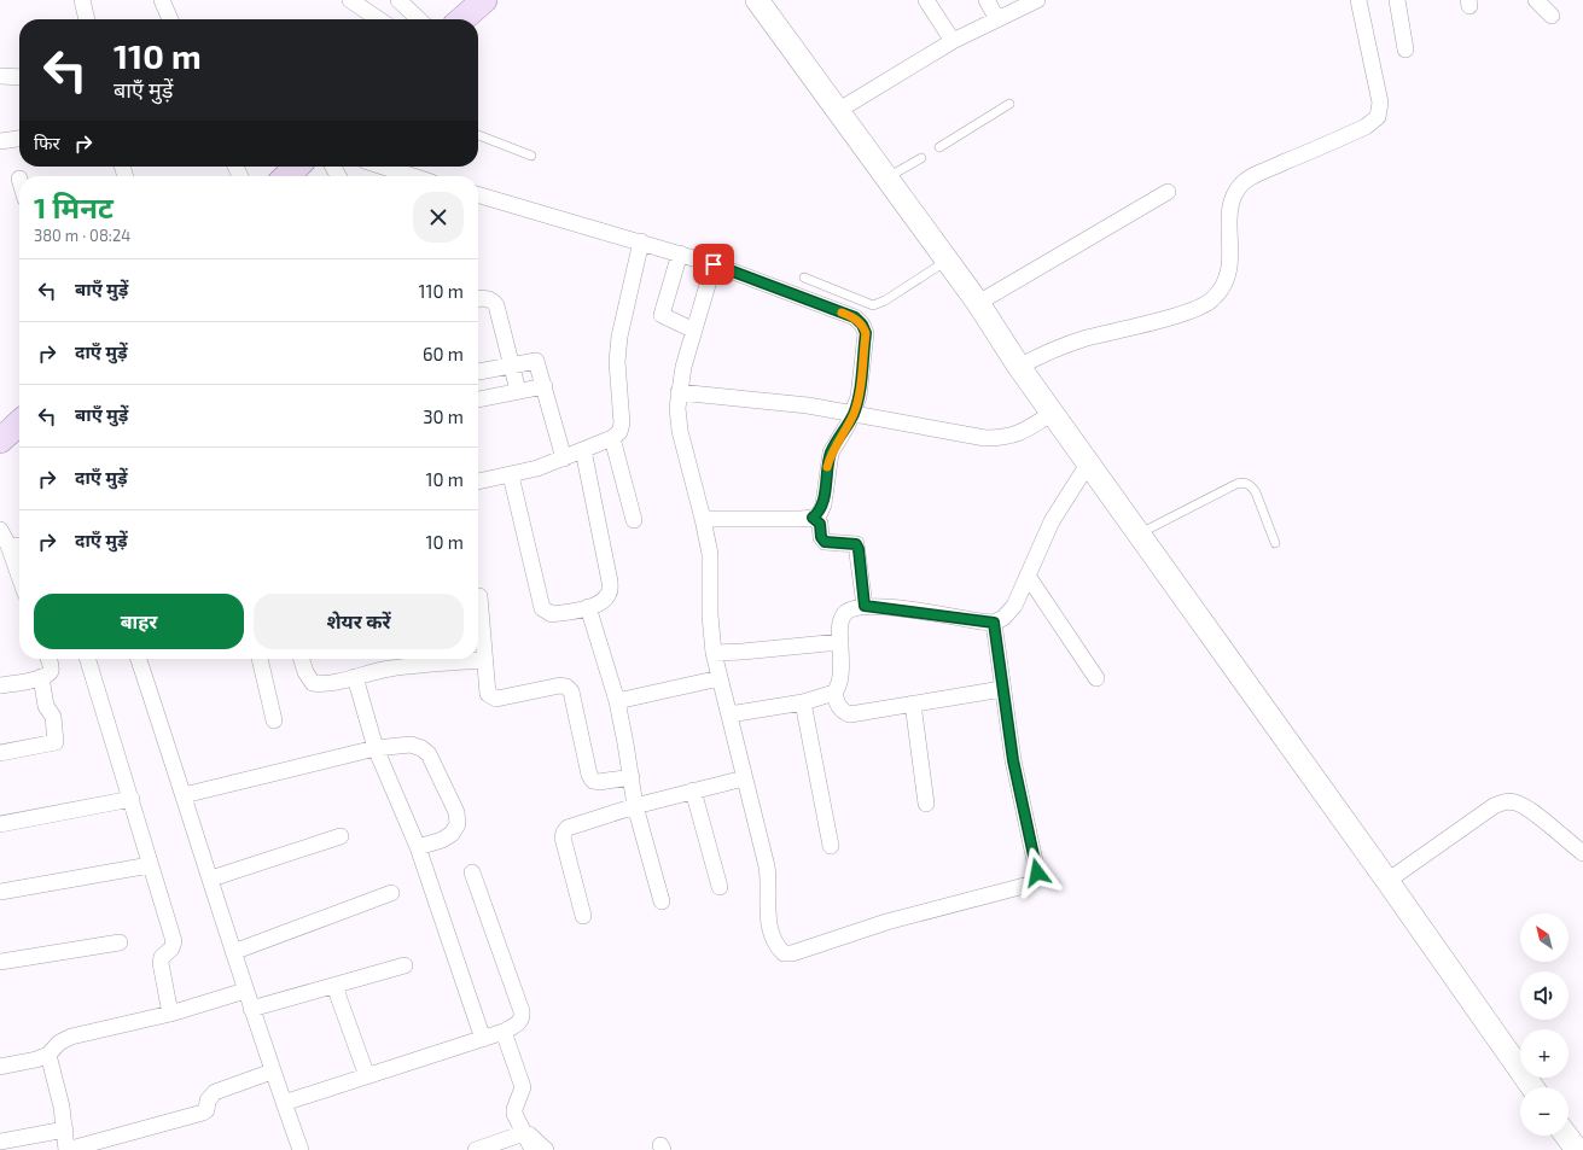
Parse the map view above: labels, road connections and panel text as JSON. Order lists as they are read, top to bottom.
{
  "north": "top left",
  "page": {
    "turn": ["110 m", "बाएँ मुड़ें"],
    "then": "फिर",
    "heading": ["1 मिनट", "380 m · 08:24"],
    "list": [
      {
        "name": "बाएँ मुड़ें",
        "value": "110 m"
      },
      {
        "name": "दाएँ मुड़ें",
        "value": "60 m"
      },
      {
        "name": "बाएँ मुड़ें",
        "value": "30 m"
      },
      {
        "name": "दाएँ मुड़ें",
        "value": "10 m"
      },
      {
        "name": "दाएँ मुड़ें",
        "value": "10 m"
      }
    ],
    "buttons": ["बाहर", "शेयर करें"],
    "map_buttons": ["+", "−"]
  }
}
